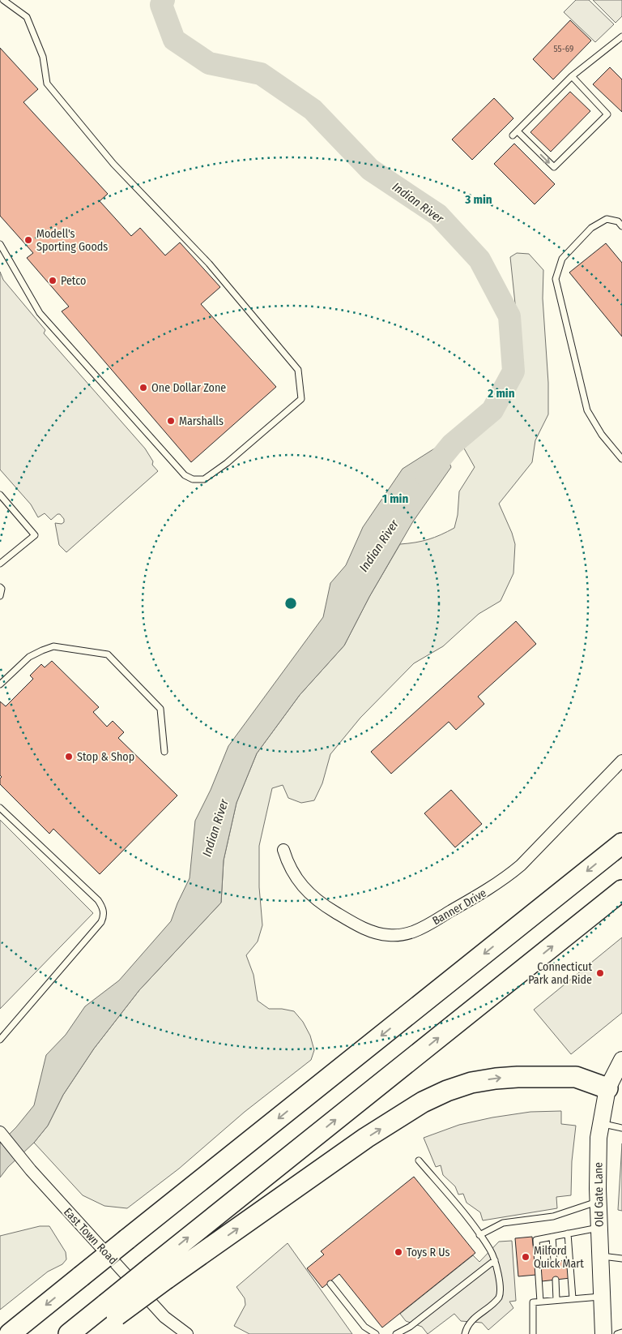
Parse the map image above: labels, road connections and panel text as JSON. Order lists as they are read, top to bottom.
{
  "streets": {
    "main road": ["Old Gate Lane"],
    "street": ["Banner Drive", "East Town Road"]
  },
  "water": ["Indian River"],
  "places": [
    "Modell's Sporting Goods",
    "Petco",
    "One Dollar Zone",
    "Marshalls",
    "Stop & Shop",
    "Connecticut Park and Ride",
    "Toys R Us",
    "Milford Quick Mart"
  ],
  "house_numbers": ["55-69"],
  "rings": ["3 min", "2 min", "1 min"]
}
